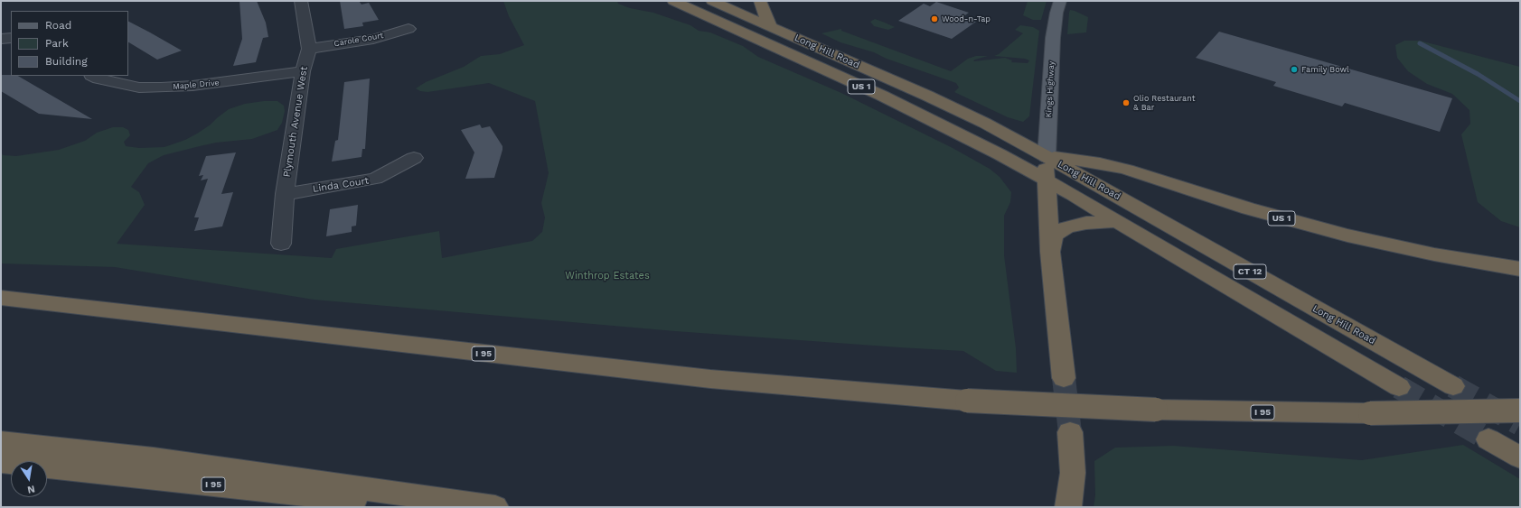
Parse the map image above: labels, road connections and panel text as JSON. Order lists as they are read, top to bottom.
{
  "streets": {
    "highway": [
      "Long Hill Road",
      "US 1",
      "Kings Highway",
      "CT 12",
      "I 95"
    ],
    "street": [
      "Carole Court",
      "Maple Drive",
      "Plymouth Avenue West",
      "Linda Court"
    ]
  },
  "crossings": [
    ["Carole Court", "Plymouth Avenue West"],
    ["Long Hill Road", "US 1"],
    ["Long Hill Road", "Kings Highway"],
    ["Maple Drive", "Plymouth Avenue West"],
    ["US 1", "Kings Highway"],
    ["Plymouth Avenue West", "Linda Court"]
  ],
  "parks": ["Winthrop Estates"],
  "places": ["Wood-n-Tap", "Family Bowl", "Olio Restaurant & Bar"],
  "legend": ["Road", "Park", "Building"],
  "north": "bottom"
}
